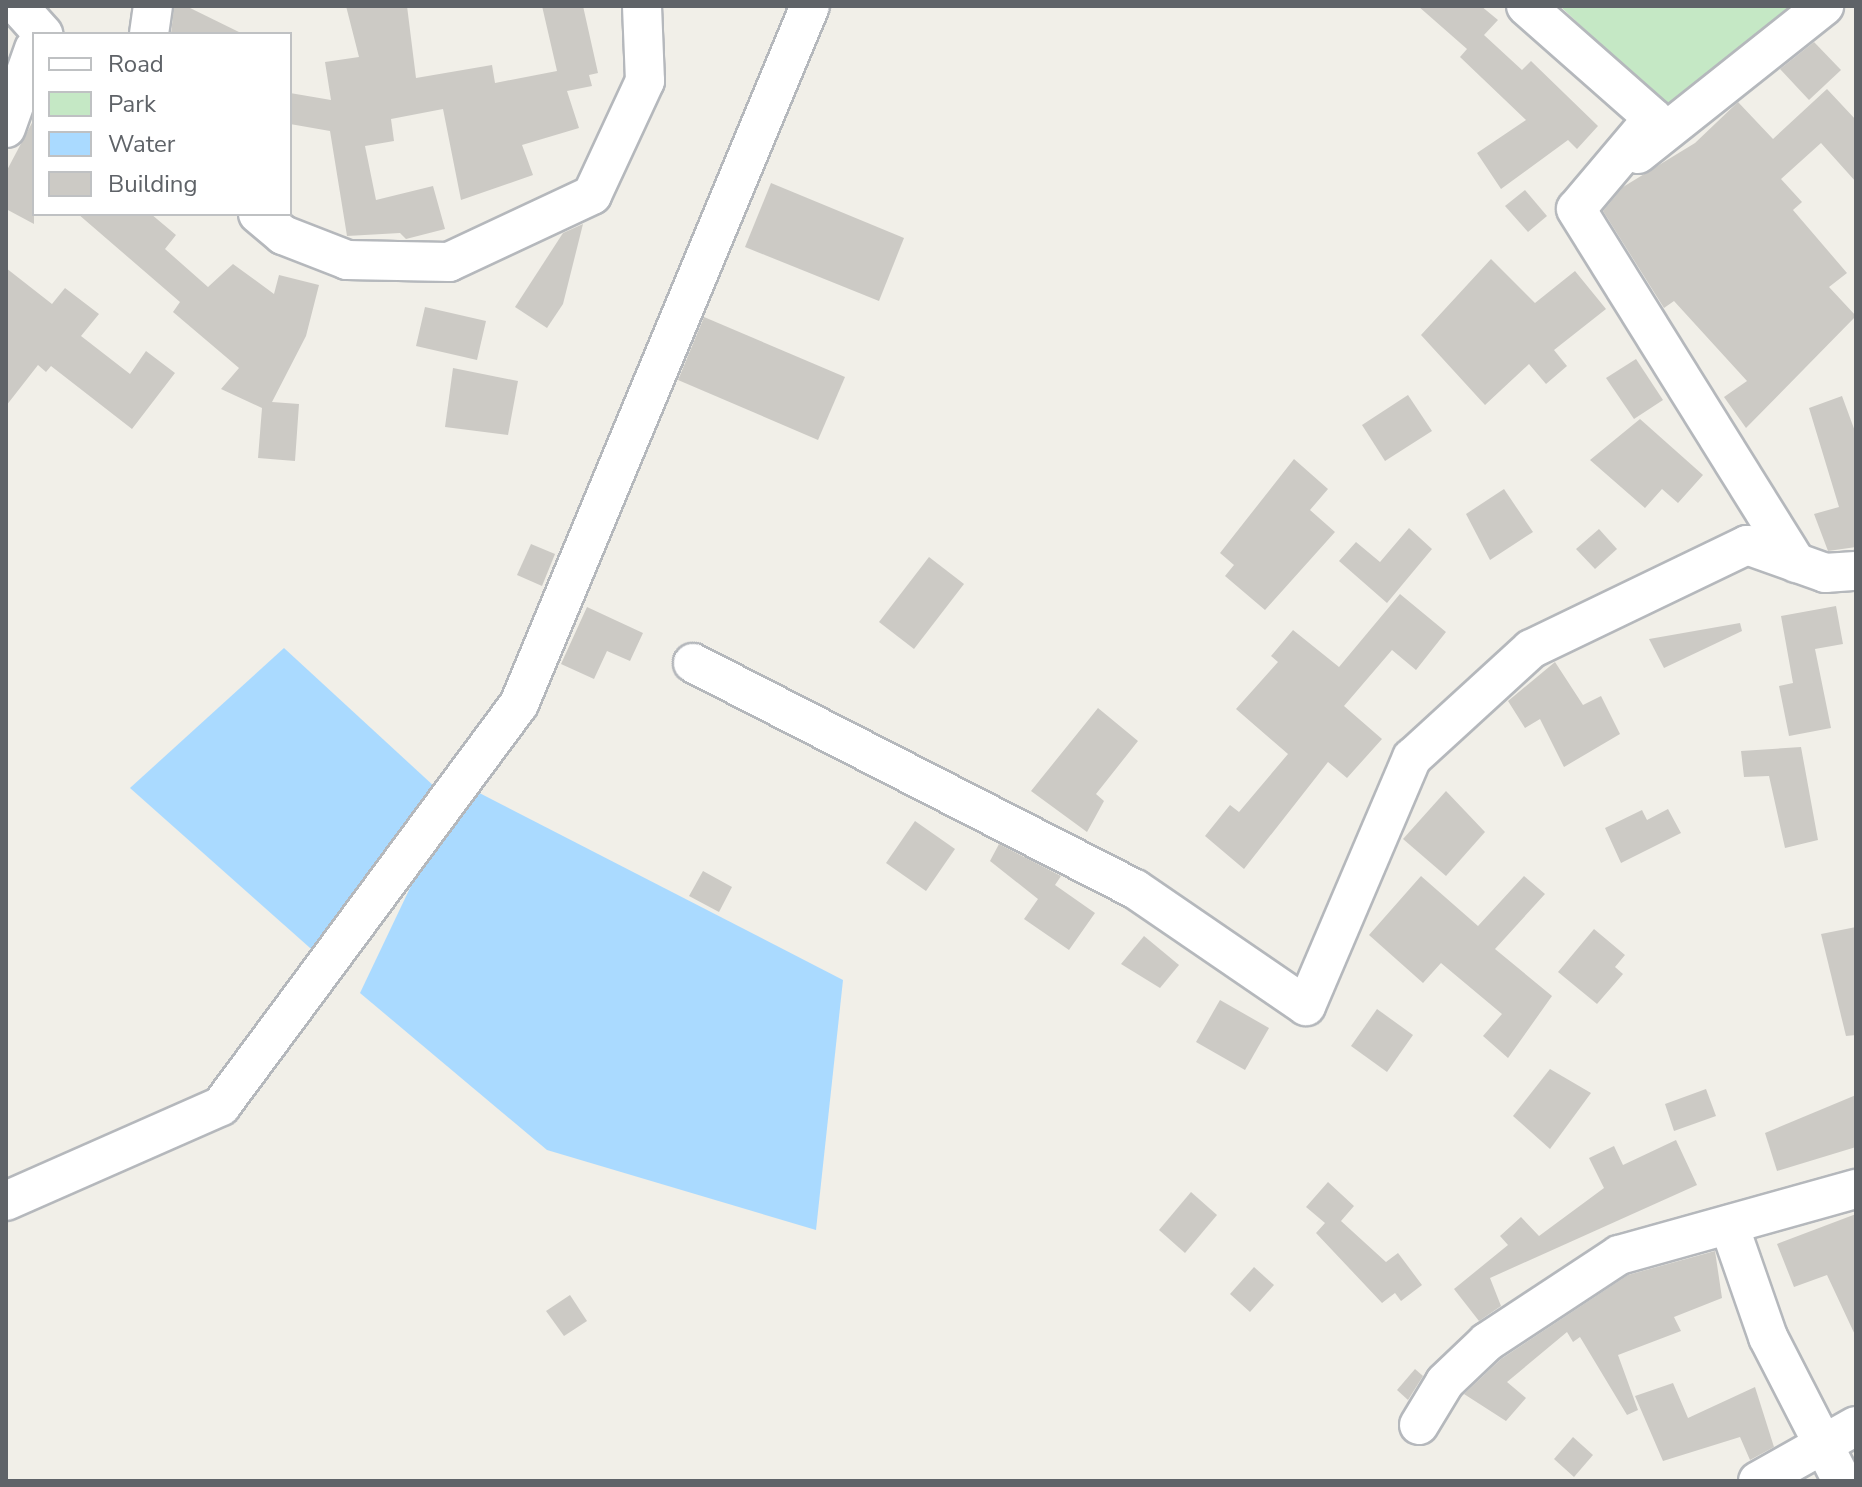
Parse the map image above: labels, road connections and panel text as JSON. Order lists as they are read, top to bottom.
{
  "legend": [
    "Road",
    "Park",
    "Water",
    "Building"
  ]
}
